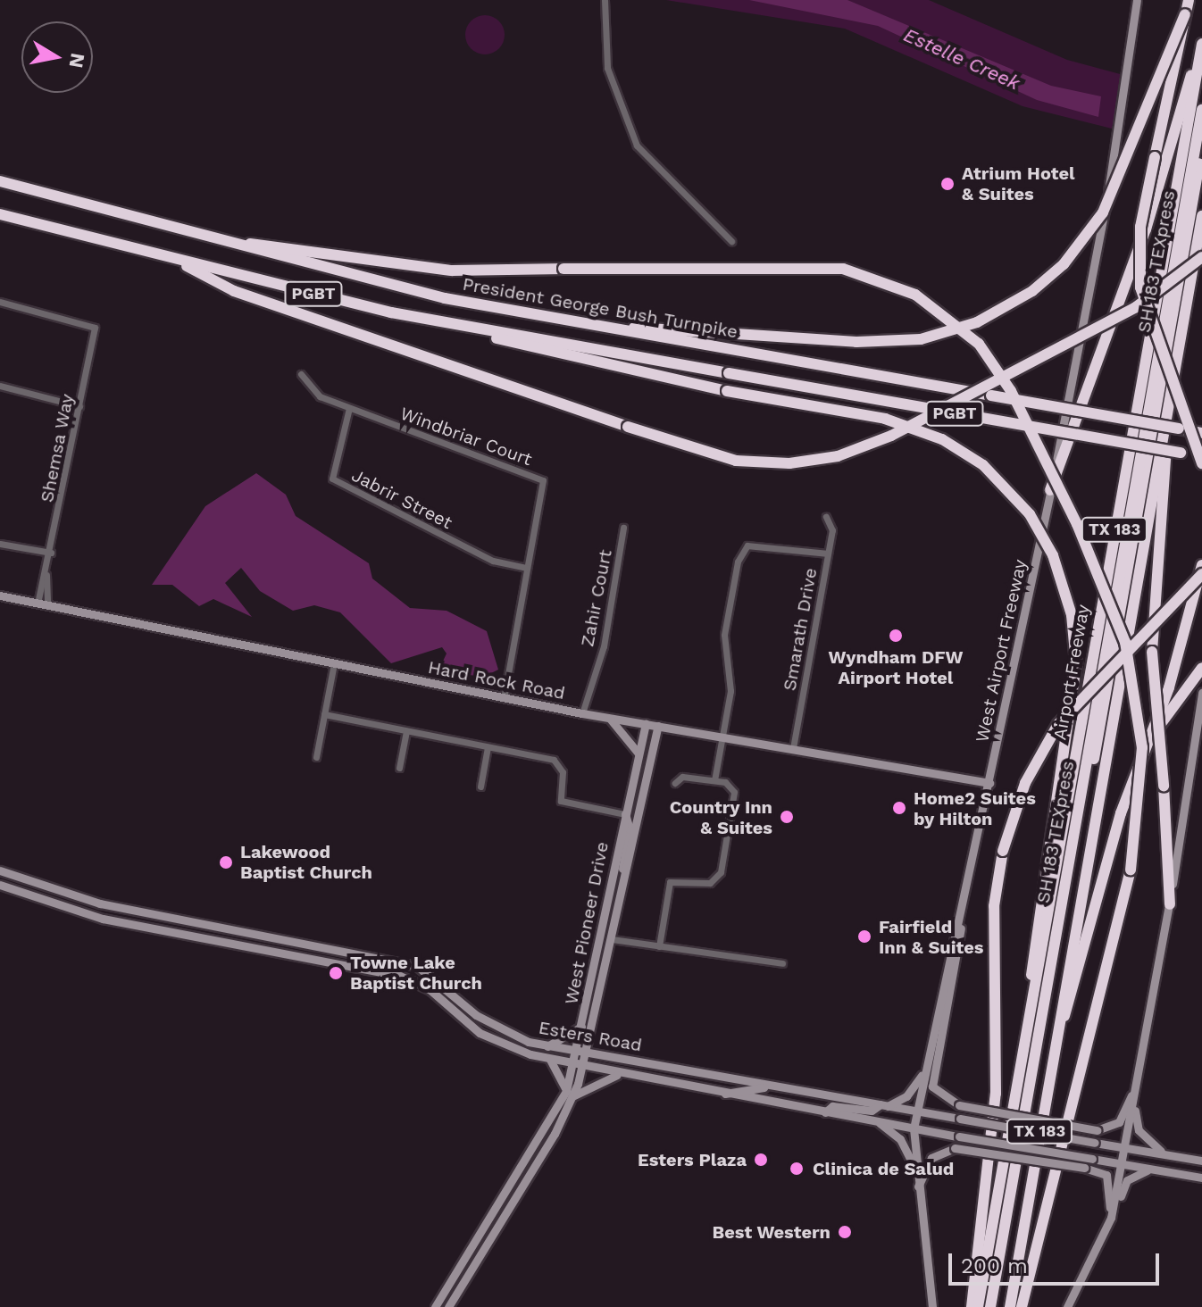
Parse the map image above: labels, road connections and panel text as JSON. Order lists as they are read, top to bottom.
{
  "streets": {
    "highway": [
      "SH 183 TEXpress",
      "PGBT",
      "President George Bush Turnpike",
      "TX 183",
      "Airport Freeway"
    ],
    "main road": [
      "West Airport Freeway",
      "Hard Rock Road",
      "West Pioneer Drive",
      "Esters Road"
    ],
    "street": [
      "Windbriar Court",
      "Shemsa Way",
      "Jabrir Street",
      "Zahir Court",
      "Smarath Drive"
    ]
  },
  "crossings": [
    ["Windbriar Court", "Jabrir Street"],
    ["Windbriar Court", "Hard Rock Road"],
    ["Shemsa Way", "Hard Rock Road"],
    ["Zahir Court", "Hard Rock Road"],
    ["Smarath Drive", "Hard Rock Road"],
    ["West Airport Freeway", "Hard Rock Road"],
    ["West Airport Freeway", "Esters Road"],
    ["Hard Rock Road", "West Pioneer Drive"],
    ["West Pioneer Drive", "Esters Road"]
  ],
  "water": ["Estelle Creek"],
  "places": [
    "Atrium Hotel & Suites",
    "Wyndham DFW Airport Hotel",
    "Home2 Suites by Hilton",
    "Country Inn & Suites",
    "Lakewood Baptist Church",
    "Fairfield Inn & Suites",
    "Towne Lake Baptist Church",
    "Esters Plaza",
    "Clinica de Salud",
    "Best Western"
  ],
  "scale_bar": "200 m",
  "north": "right"
}
